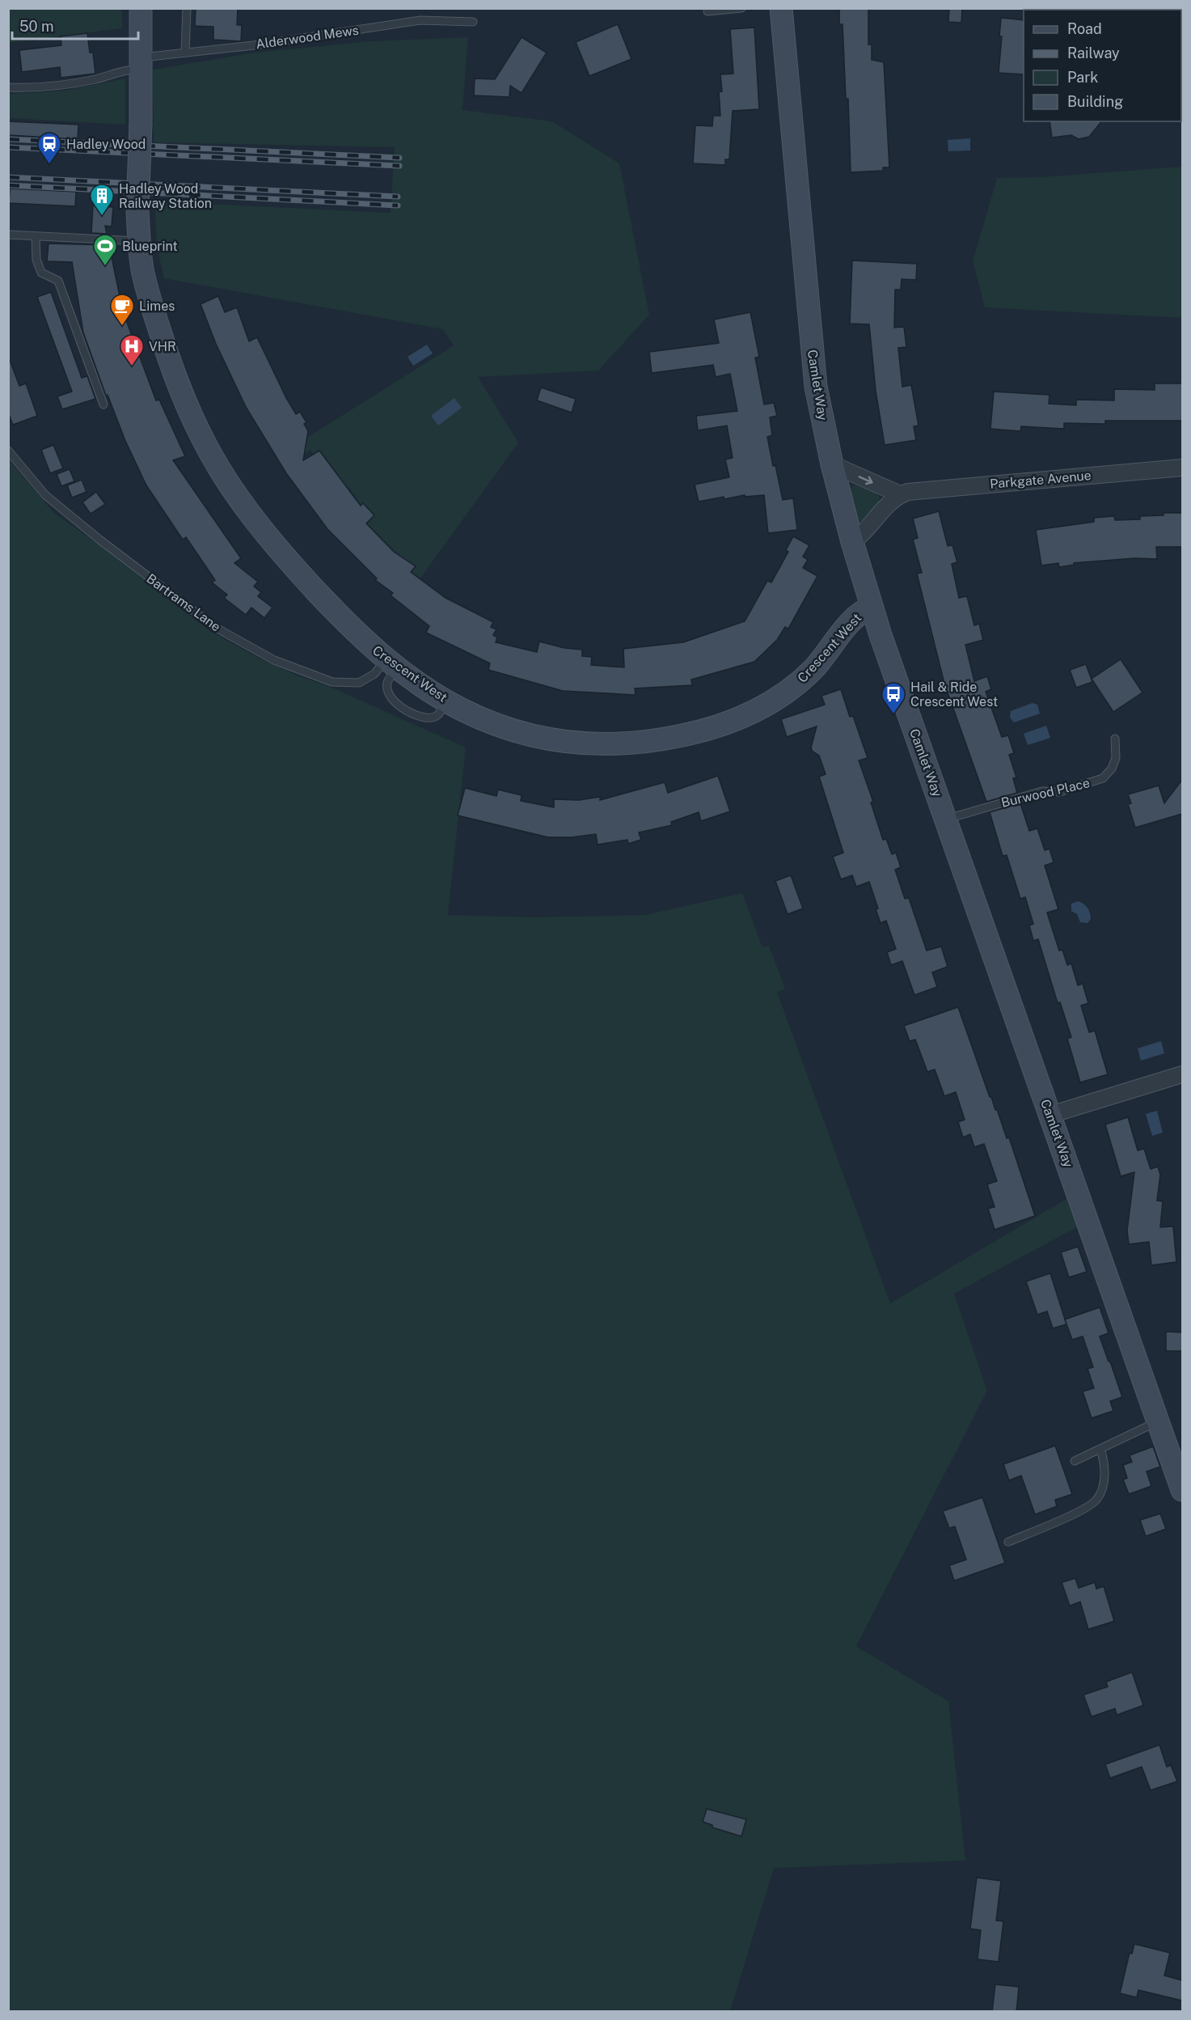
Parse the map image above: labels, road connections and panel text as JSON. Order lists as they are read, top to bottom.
{
  "streets": {
    "street": ["Camlet Way", "Parkgate Avenue", "Crescent West"],
    "lane": ["Alderwood Mews", "Bartrams Lane", "Burwood Place"]
  },
  "crossings": [
    ["Alderwood Mews", "Crescent West"],
    ["Camlet Way", "Crescent West"],
    ["Camlet Way", "Burwood Place"],
    ["Bartrams Lane", "Crescent West"]
  ],
  "places": {
    "station": ["Hadley Wood"],
    "building": ["Hadley Wood Railway Station"],
    "sports": ["Blueprint"],
    "cafe": ["Limes"],
    "hospital": ["VHR"],
    "bus stop": ["Hail & Ride Crescent West"]
  },
  "legend": [
    "Road",
    "Railway",
    "Park",
    "Building"
  ],
  "scale_bar": "50 m"
}
